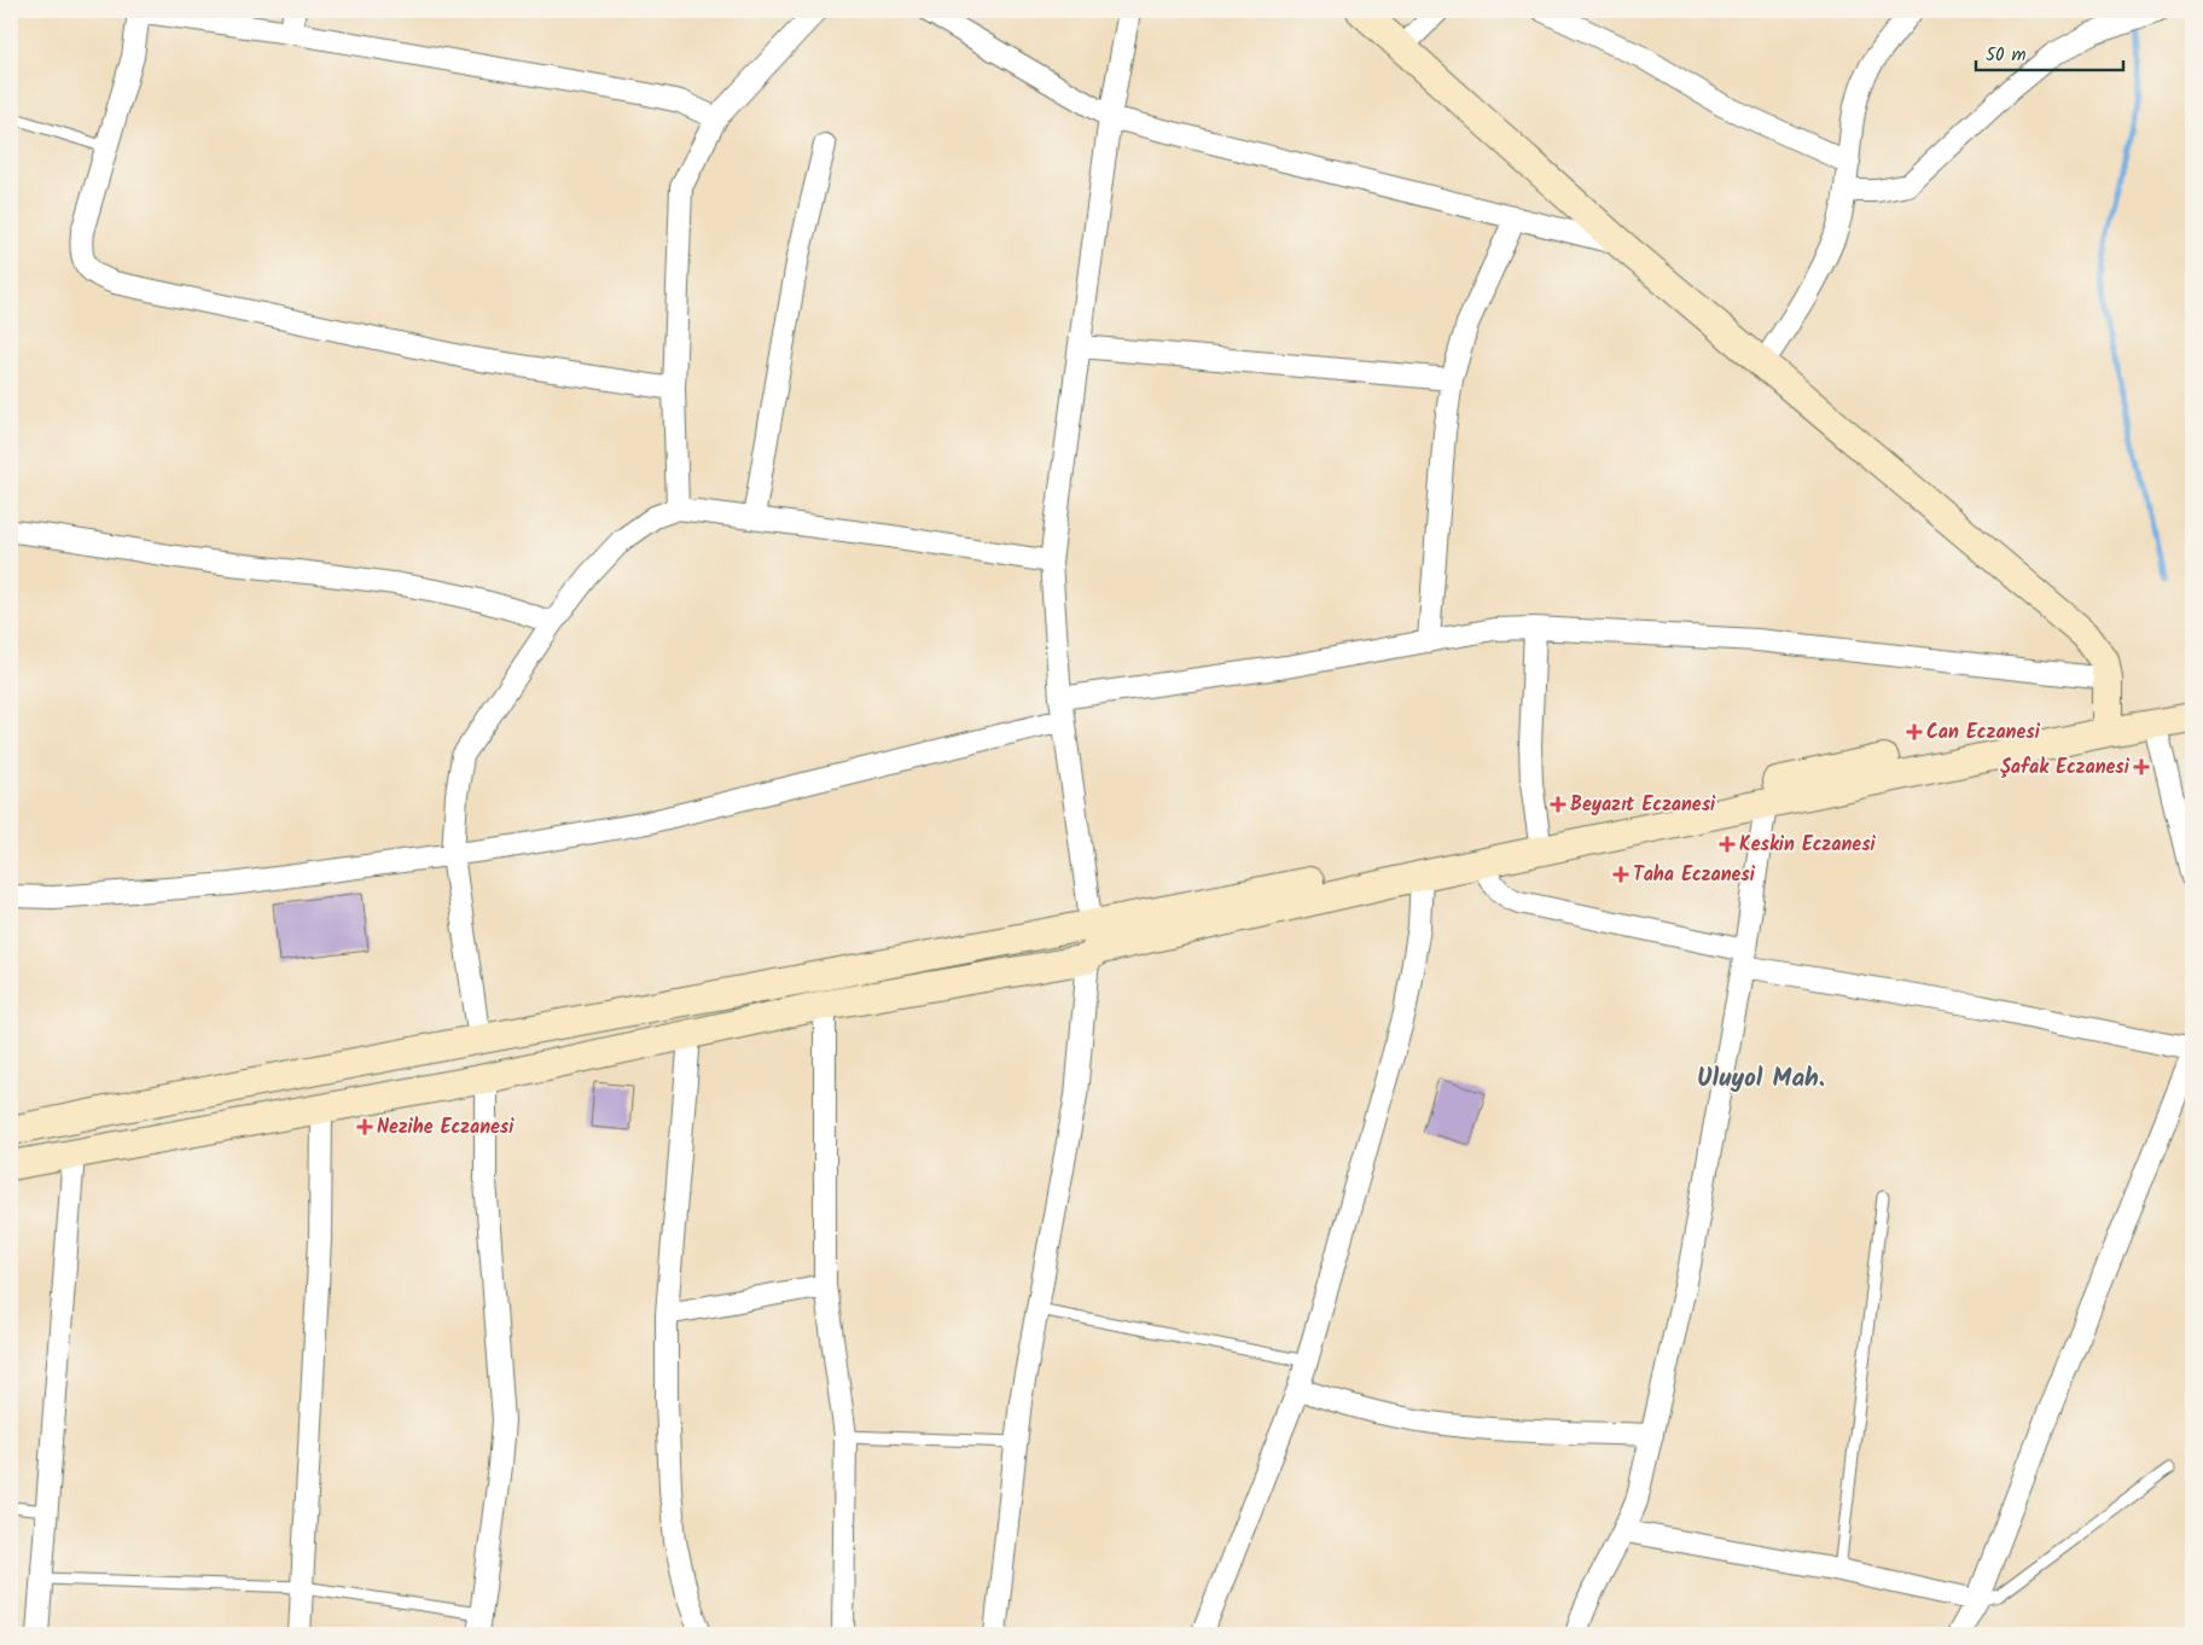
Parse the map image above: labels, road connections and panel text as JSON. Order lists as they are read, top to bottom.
{
  "districts": ["Uluyol Mah."],
  "places": {
    "health": [
      "Can Eczanesi",
      "Şafak Eczanesi",
      "Beyazıt Eczanesi",
      "Keskin Eczanesi",
      "Taha Eczanesi",
      "Nezihe Eczanesi"
    ]
  },
  "scale_bar": "50 m"
}
